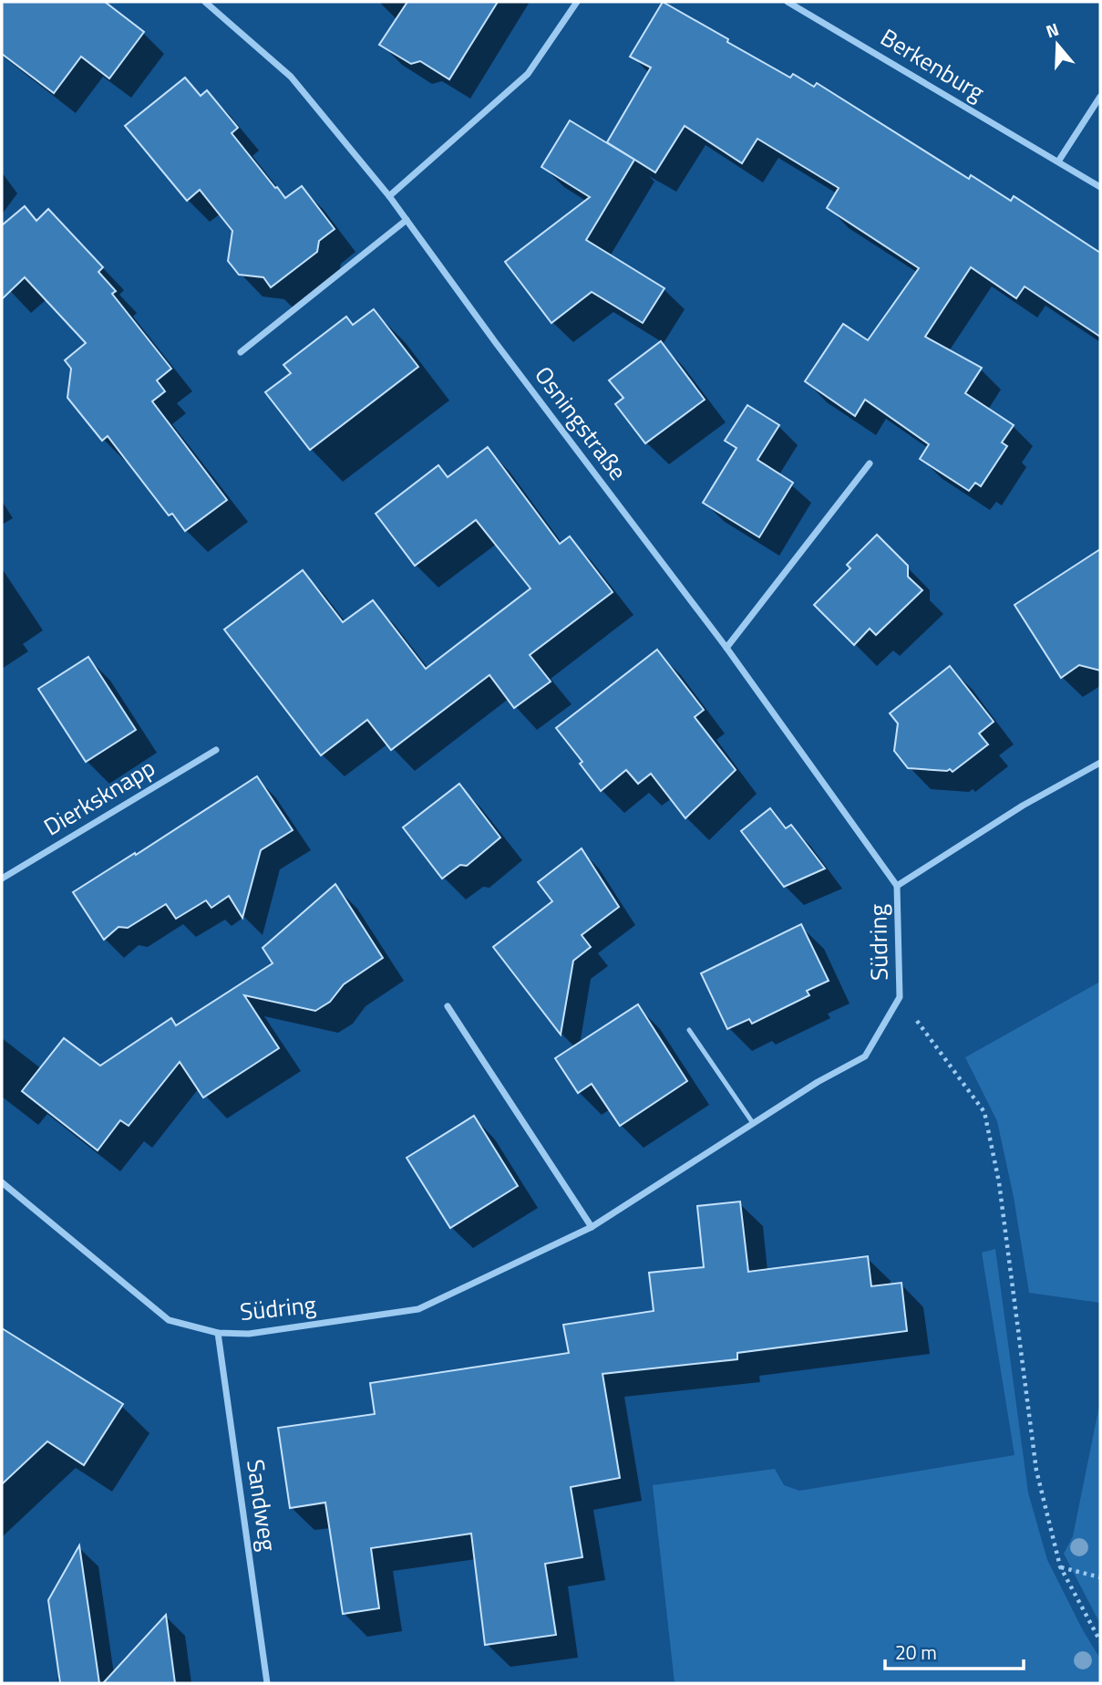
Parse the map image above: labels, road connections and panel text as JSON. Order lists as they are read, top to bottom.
{
  "streets": {
    "street": [
      "Berkenburg",
      "Osningstraße",
      "Dierksknapp",
      "Südring",
      "Sandweg"
    ]
  },
  "crossings": [
    ["Osningstraße", "Südring"],
    ["Südring", "Sandweg"]
  ],
  "scale_bar": "20 m",
  "north": "top"
}
